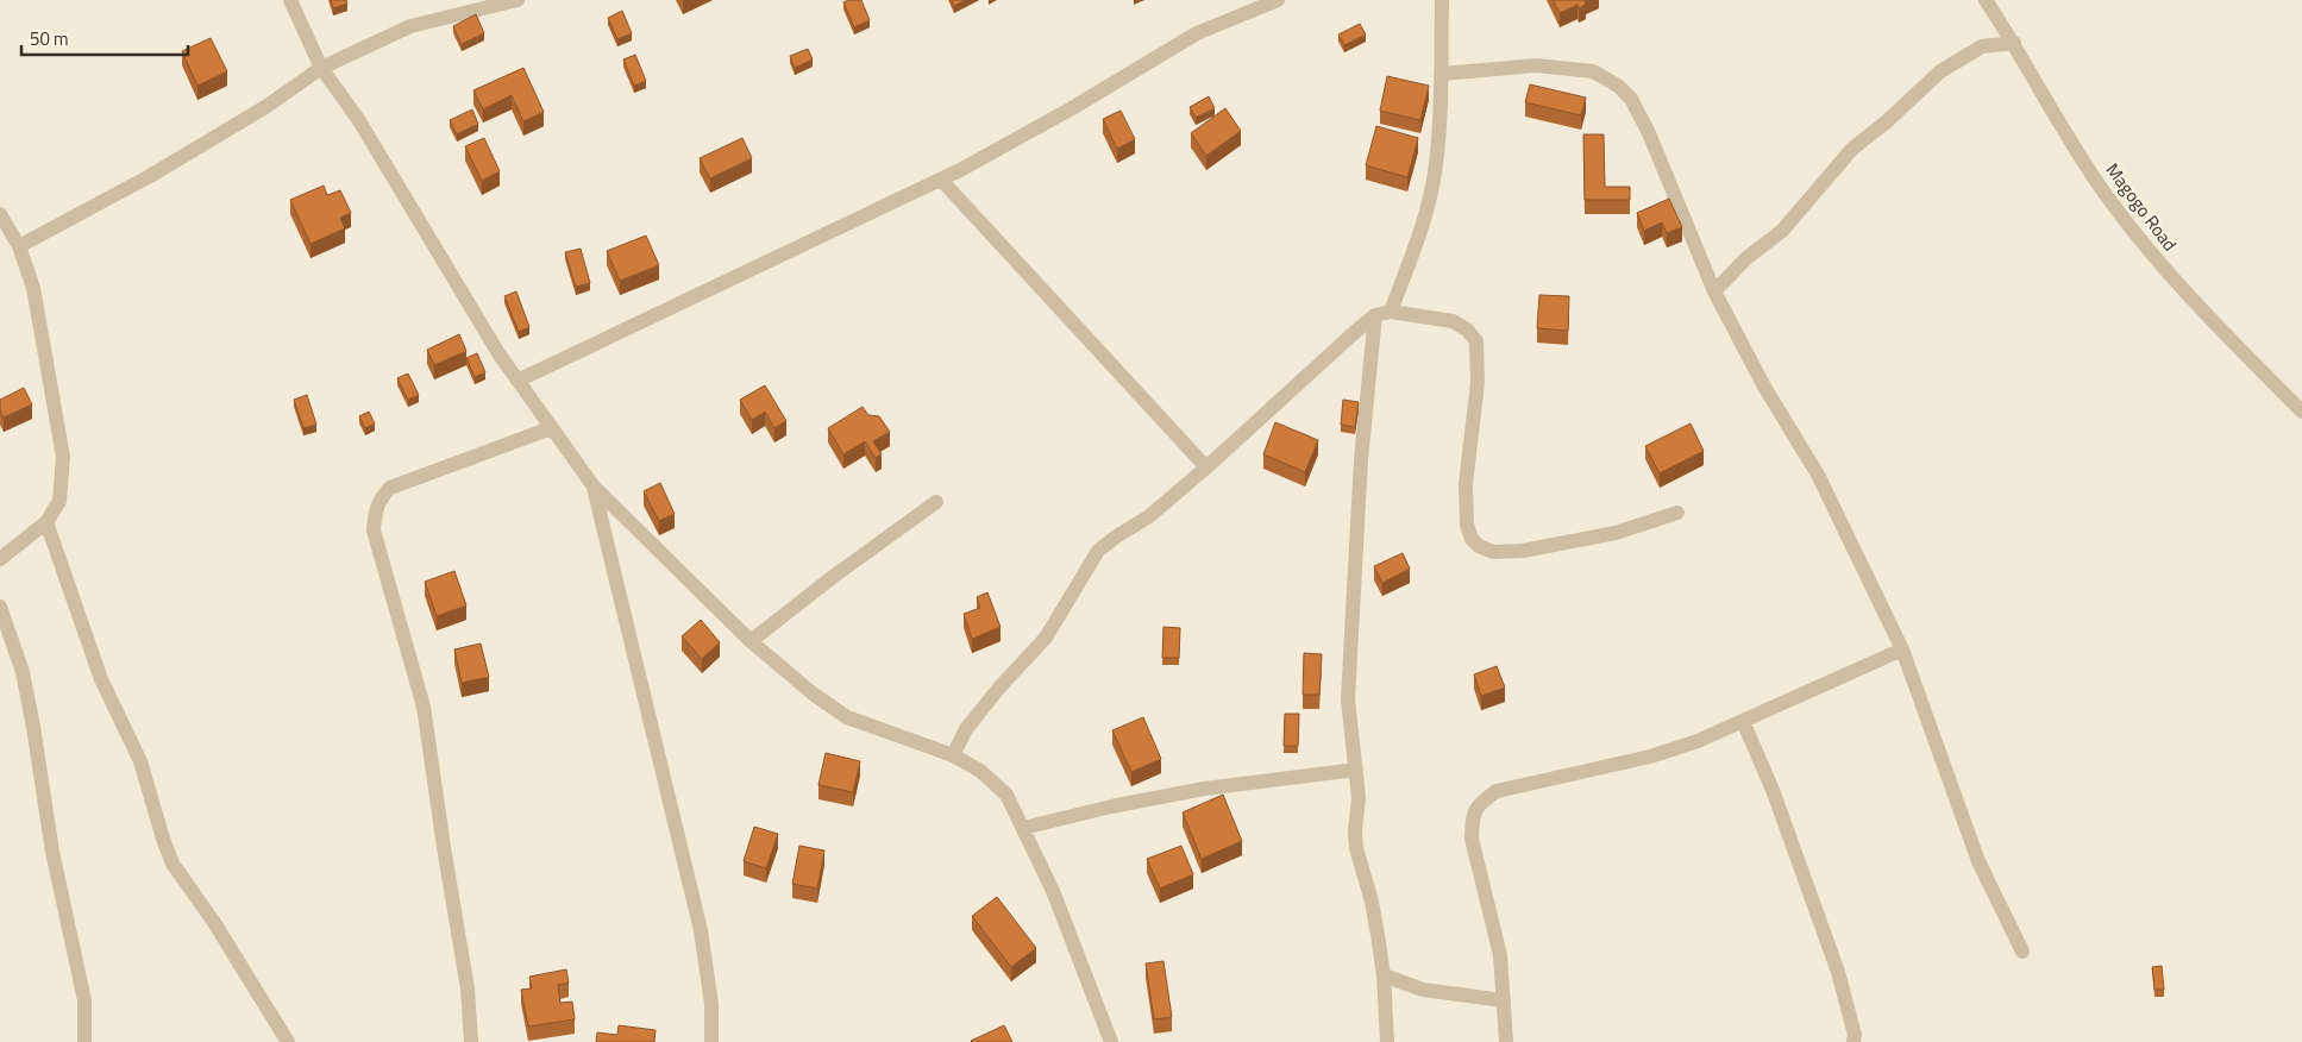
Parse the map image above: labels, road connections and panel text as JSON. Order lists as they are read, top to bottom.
{
  "streets": {
    "street": ["Magogo Road"]
  },
  "scale_bar": "50 m"
}
